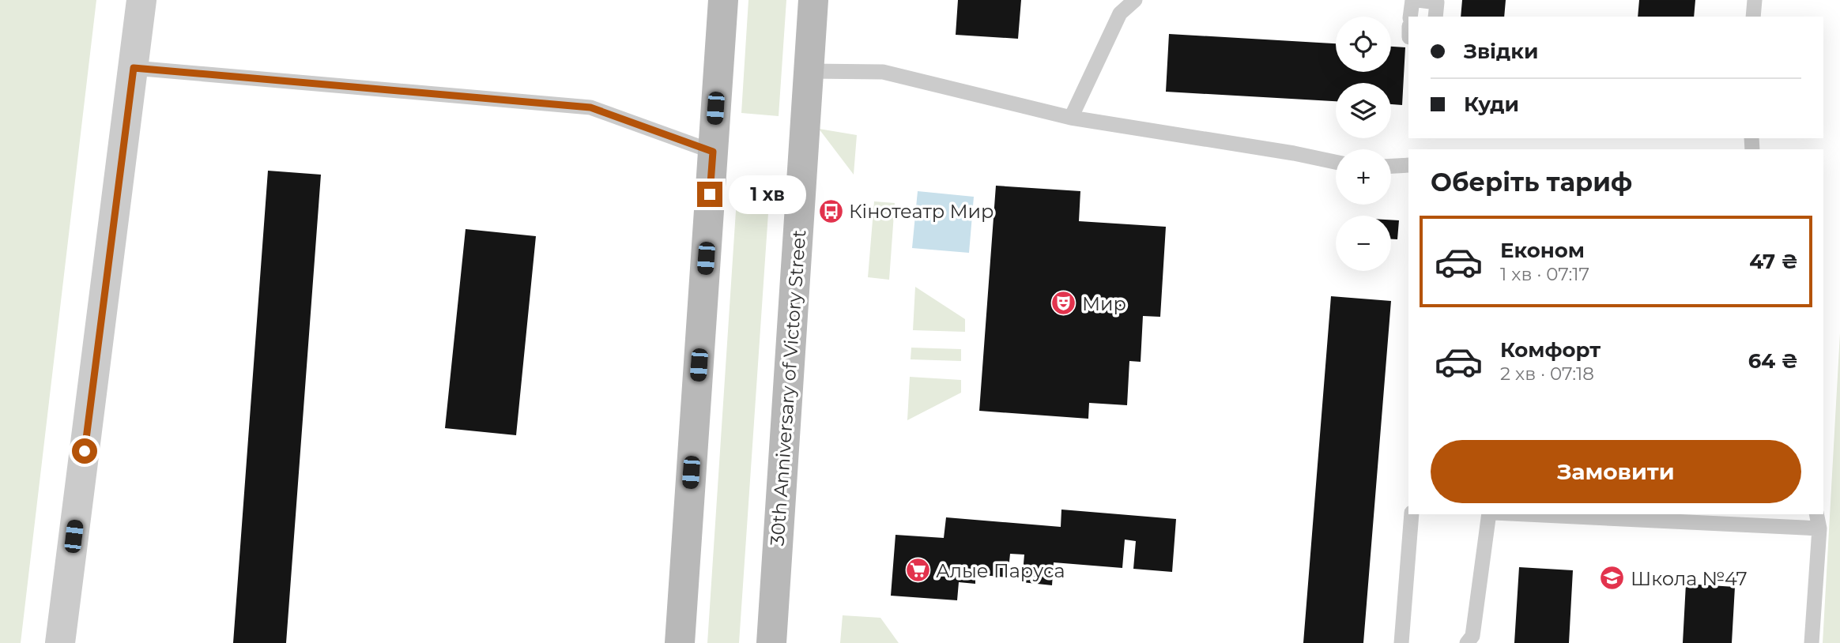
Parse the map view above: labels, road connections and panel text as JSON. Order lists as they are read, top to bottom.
{
  "streets": {
    "street": ["30th Anniversary of Victory Street"]
  },
  "places": {
    "bus stop": ["Кінотеатр Мир"],
    "theatre": ["Мир"],
    "supermarket": ["Алые Паруса"],
    "school or university": ["Школа №47"]
  },
  "page": {
    "map_buttons": ["+", "−"],
    "banner": ["Звідки", "Куди"],
    "heading": "Оберіть тариф",
    "bubble": "1 хв",
    "list": [
      {
        "name": "Економ",
        "note": "1 хв · 07:17",
        "value": "47 ₴"
      },
      {
        "name": "Комфорт",
        "note": "2 хв · 07:18",
        "value": "64 ₴"
      }
    ],
    "buttons": "Замовити"
  }
}
